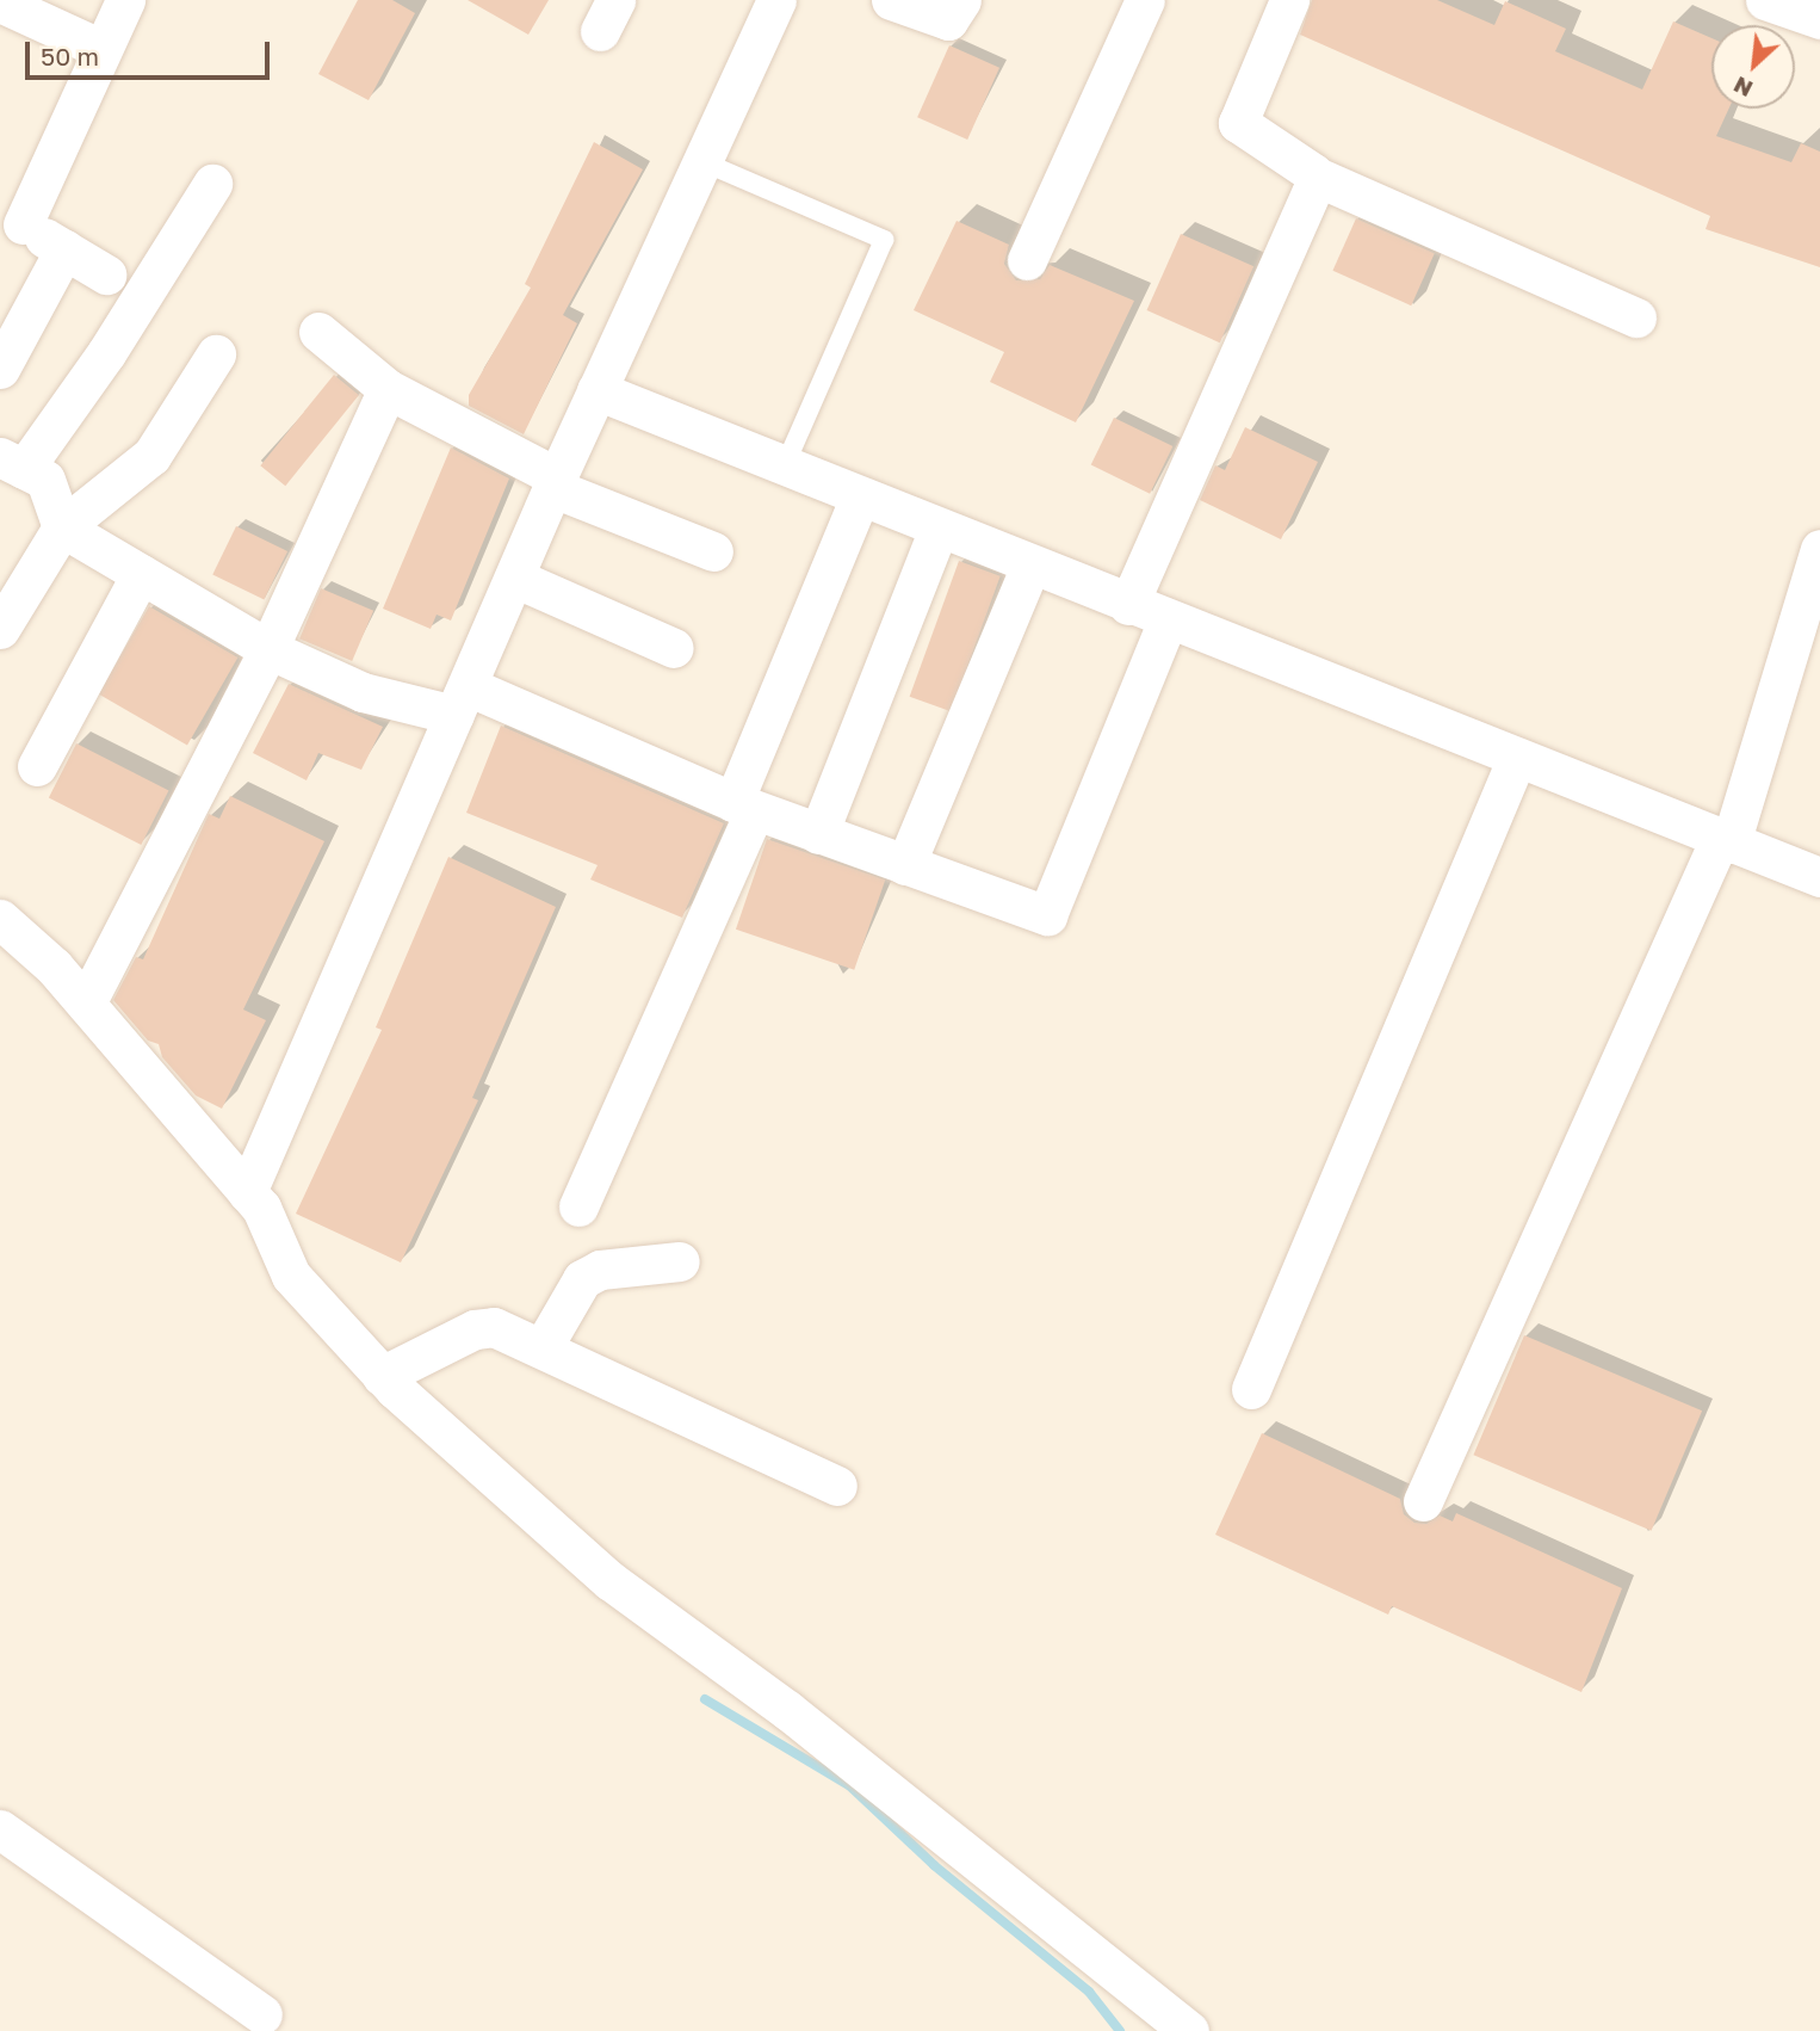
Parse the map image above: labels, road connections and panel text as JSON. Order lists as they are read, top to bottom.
{
  "scale_bar": "50 m",
  "north": "bottom left"
}
